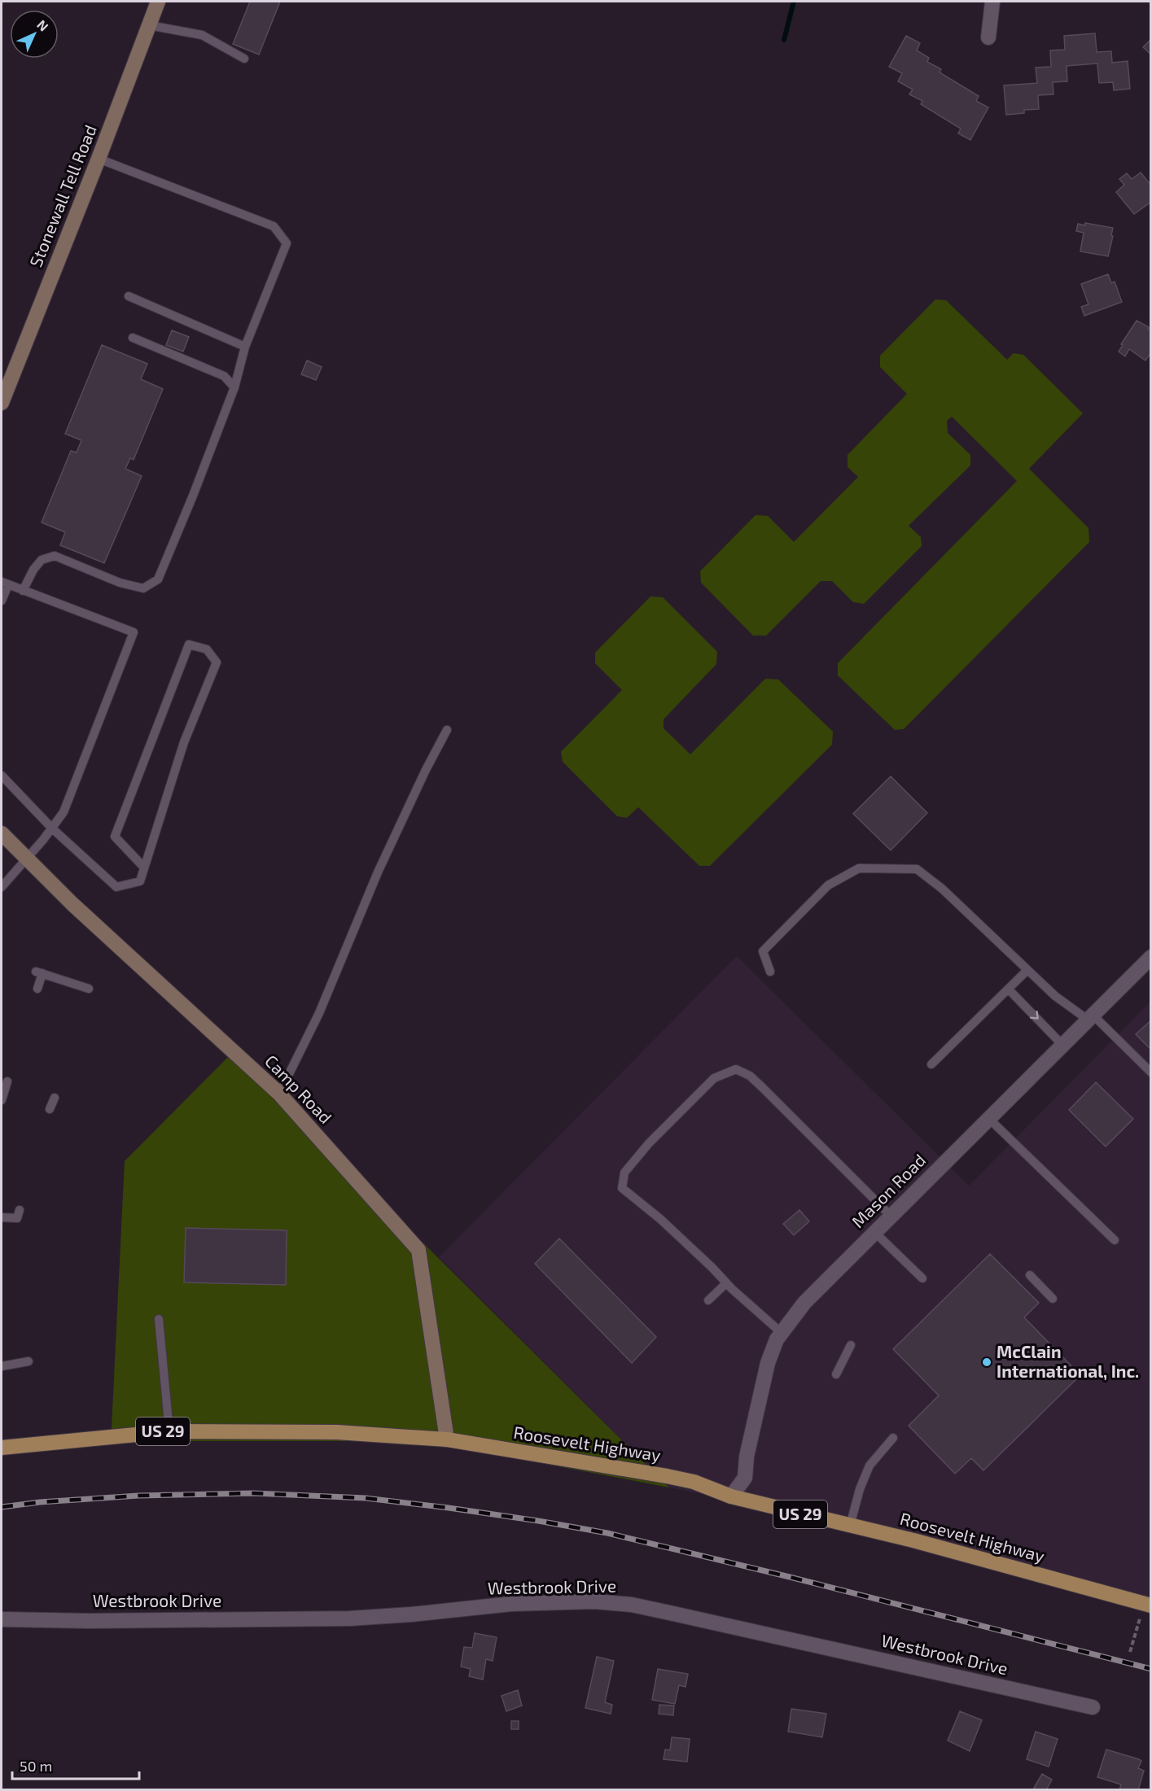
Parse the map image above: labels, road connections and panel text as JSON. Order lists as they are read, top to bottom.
{
  "streets": {
    "main road": ["US 29", "Roosevelt Highway"],
    "street": [
      "Stonewall Tell Road",
      "Camp Road",
      "Mason Road",
      "Westbrook Drive"
    ]
  },
  "crossings": [
    ["Camp Road", "Roosevelt Highway"],
    ["Mason Road", "Roosevelt Highway"]
  ],
  "places": ["McClain International, Inc."],
  "scale_bar": "50 m",
  "north": "top right"
}
